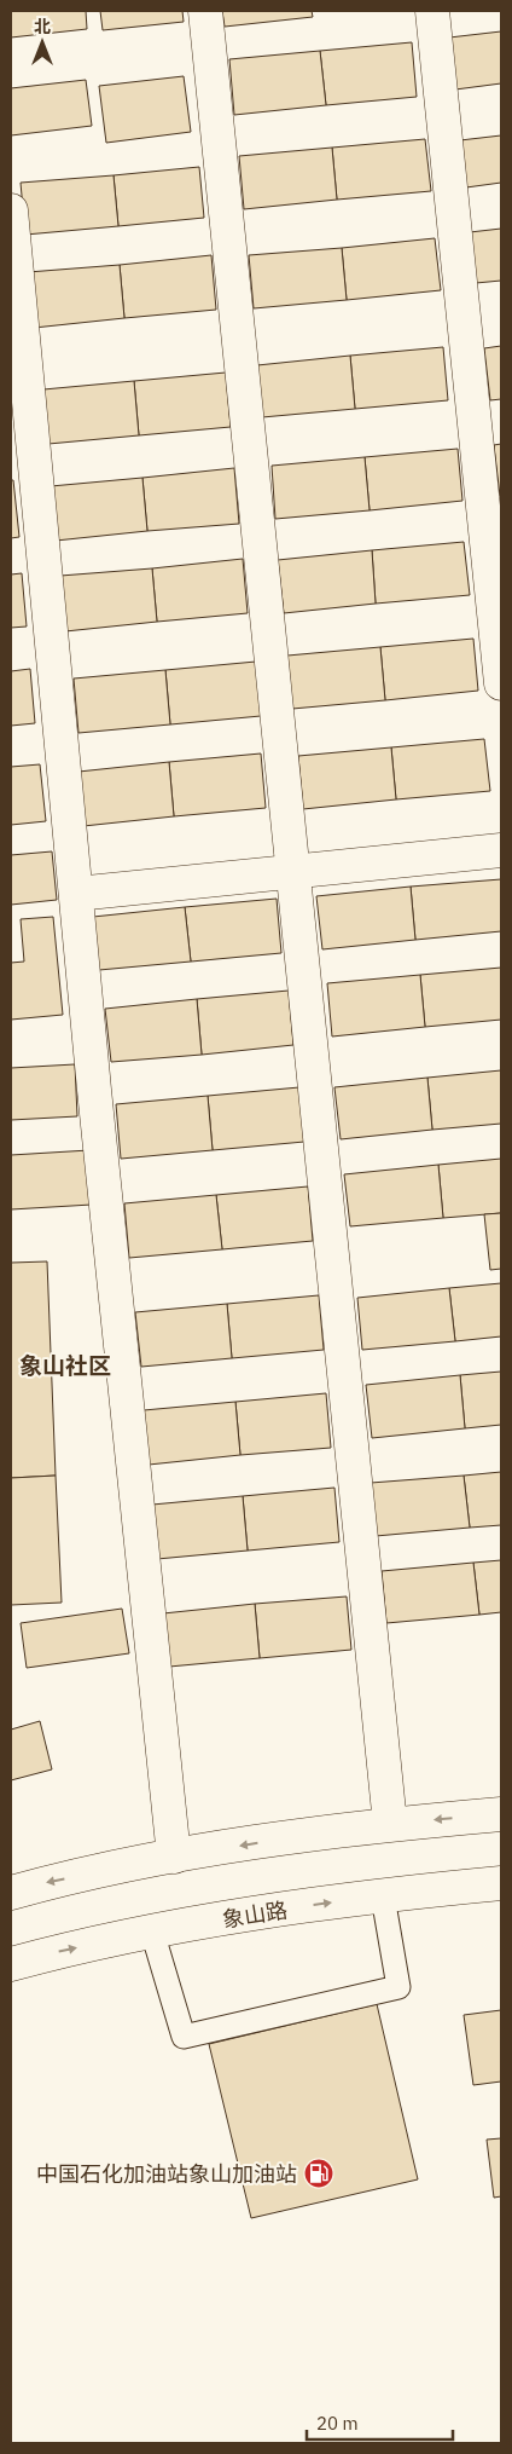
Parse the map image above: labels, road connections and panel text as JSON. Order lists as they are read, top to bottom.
{
  "streets": {
    "street": ["象山路"]
  },
  "districts": ["象山社区"],
  "places": {
    "fuel station": ["中国石化加油站象山加油站"]
  },
  "scale_bar": "20 m",
  "north": "top"
}
